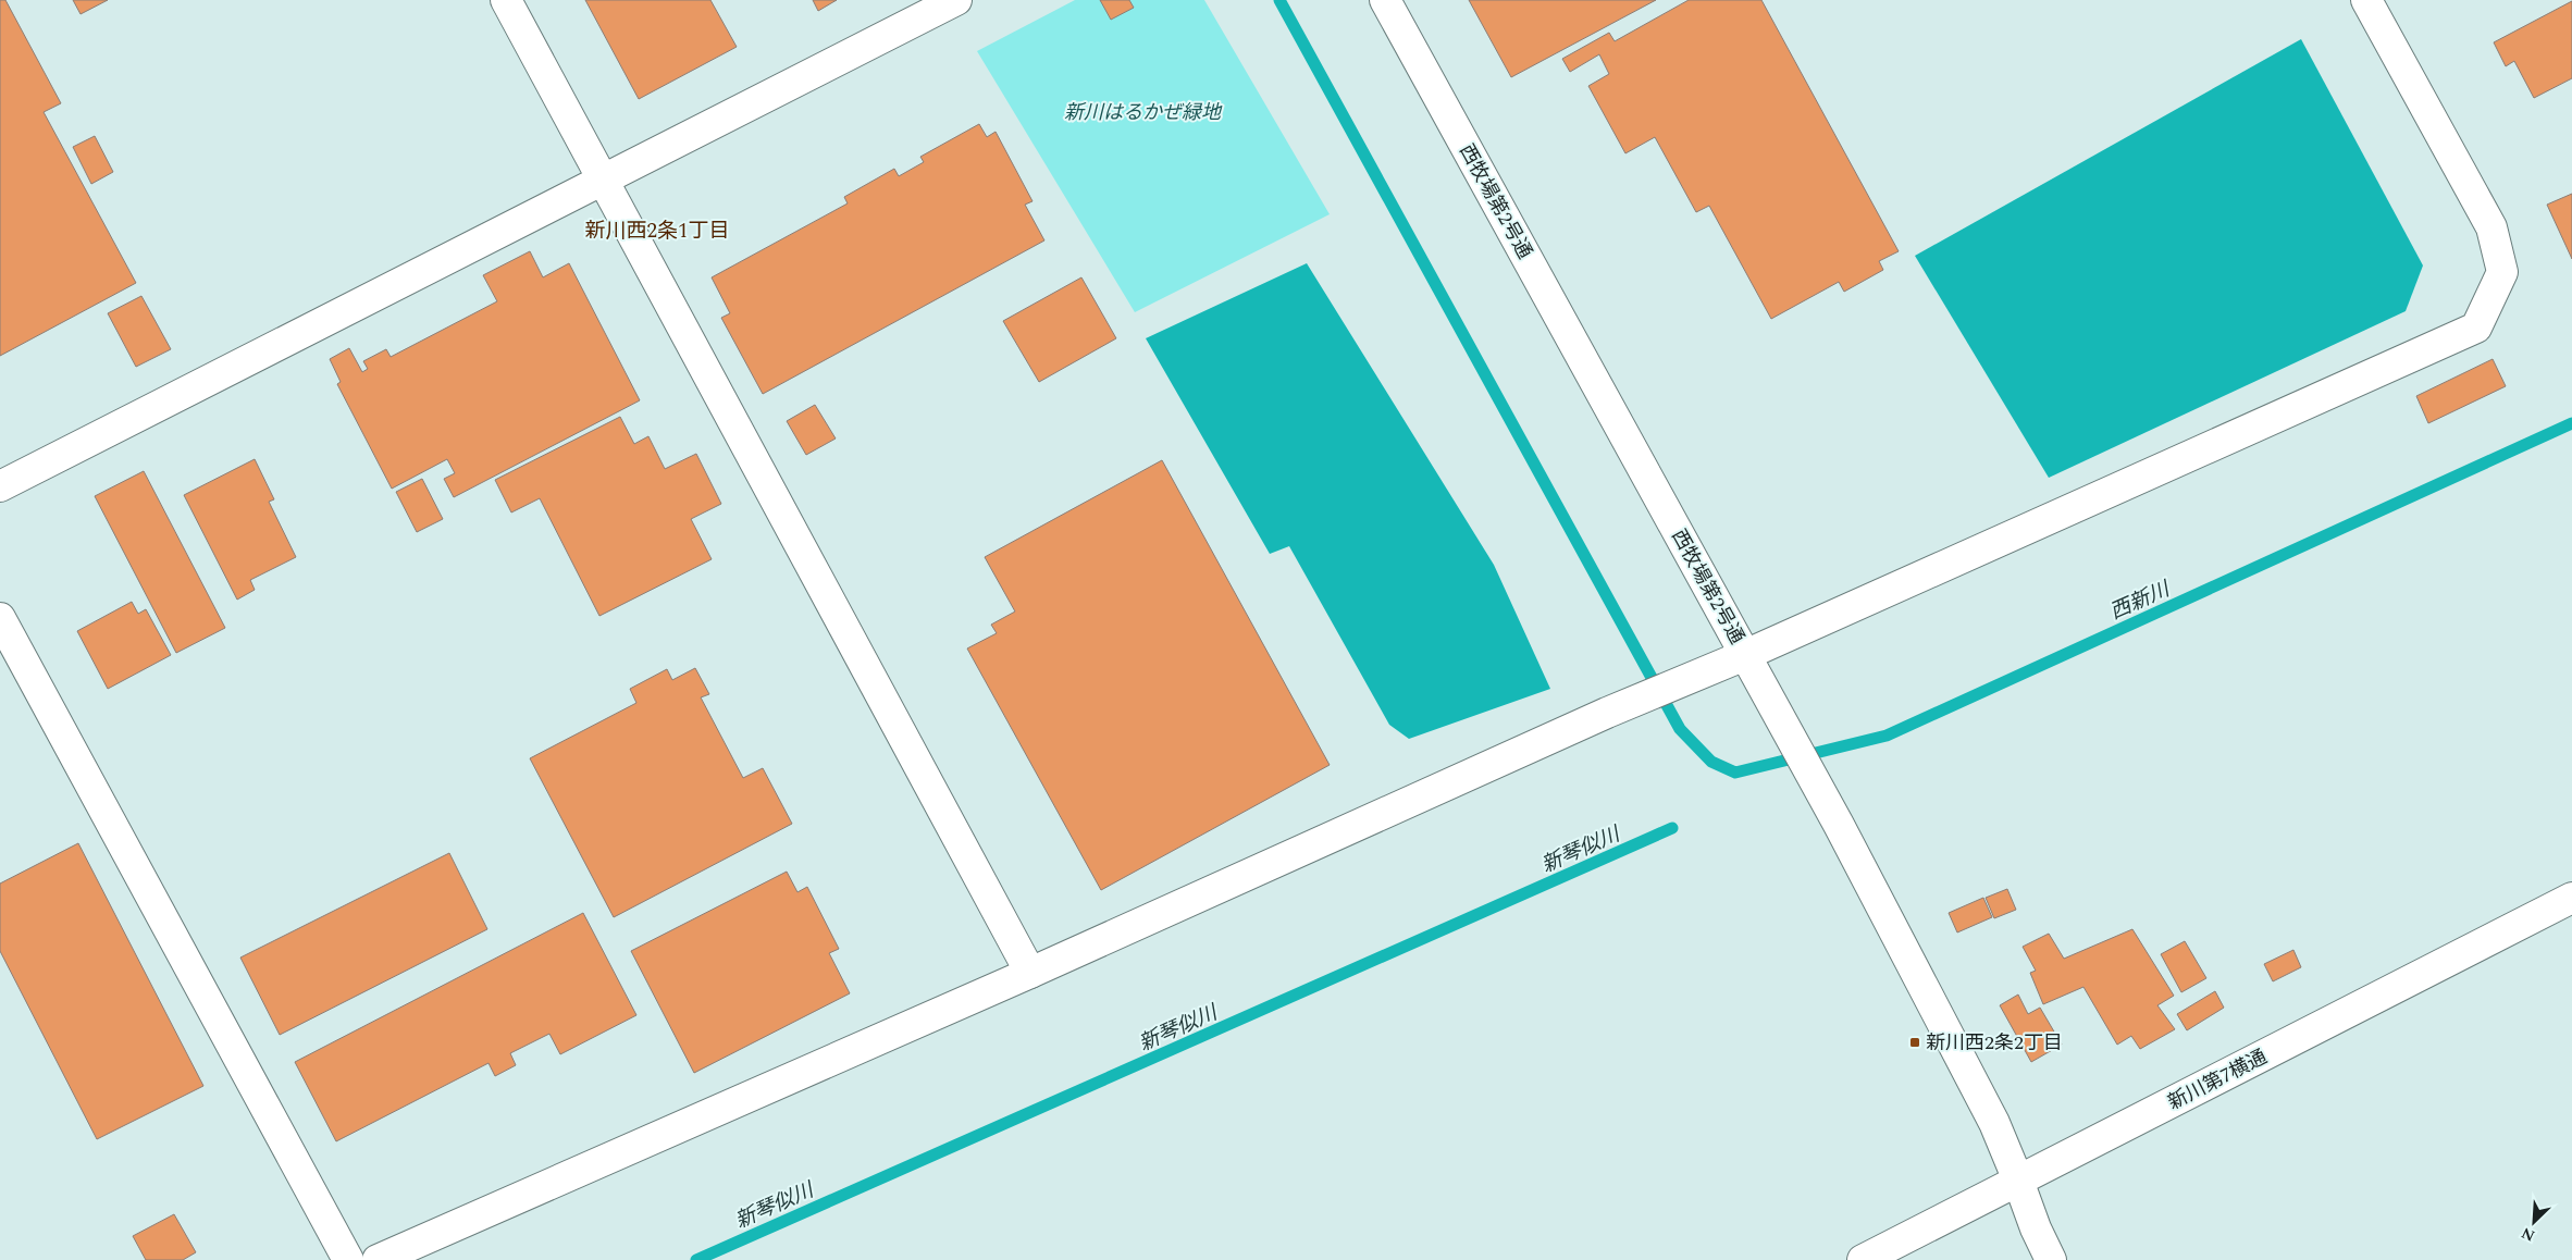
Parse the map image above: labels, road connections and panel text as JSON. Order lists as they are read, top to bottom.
{
  "streets": {
    "street": ["西牧場第2号通", "新川第7横通"]
  },
  "crossings": [
    ["西牧場第2号通", "新川第7横通"]
  ],
  "districts": ["新川西2条1丁目"],
  "water": ["西新川", "新琴似川"],
  "parks": ["新川はるかぜ緑地"],
  "places": {
    "transit": ["新川西2条2丁目"]
  },
  "north": "bottom left"
}
